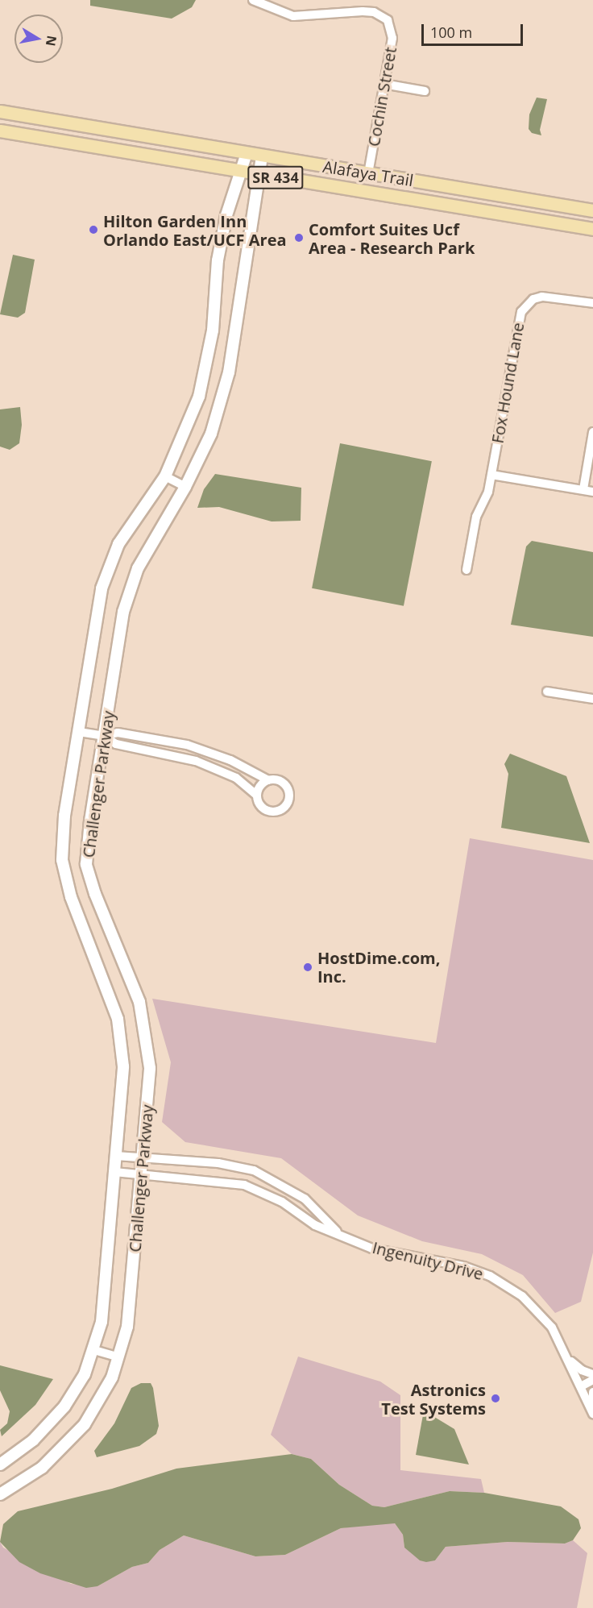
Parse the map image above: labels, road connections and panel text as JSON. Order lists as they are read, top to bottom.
{
  "streets": {
    "main road": ["Alafaya Trail", "SR 434", "Challenger Parkway"],
    "street": ["Cochin Street", "Fox Hound Lane", "Ingenuity Drive"]
  },
  "crossings": [
    ["Cochin Street", "Alafaya Trail"],
    ["Alafaya Trail", "Challenger Parkway"],
    ["Challenger Parkway", "Ingenuity Drive"]
  ],
  "places": [
    "Hilton Garden Inn Orlando East/UCF Area",
    "Comfort Suites Ucf Area - Research Park",
    "HostDime.com, Inc.",
    "Astronics Test Systems"
  ],
  "scale_bar": "100 m",
  "north": "right"
}
